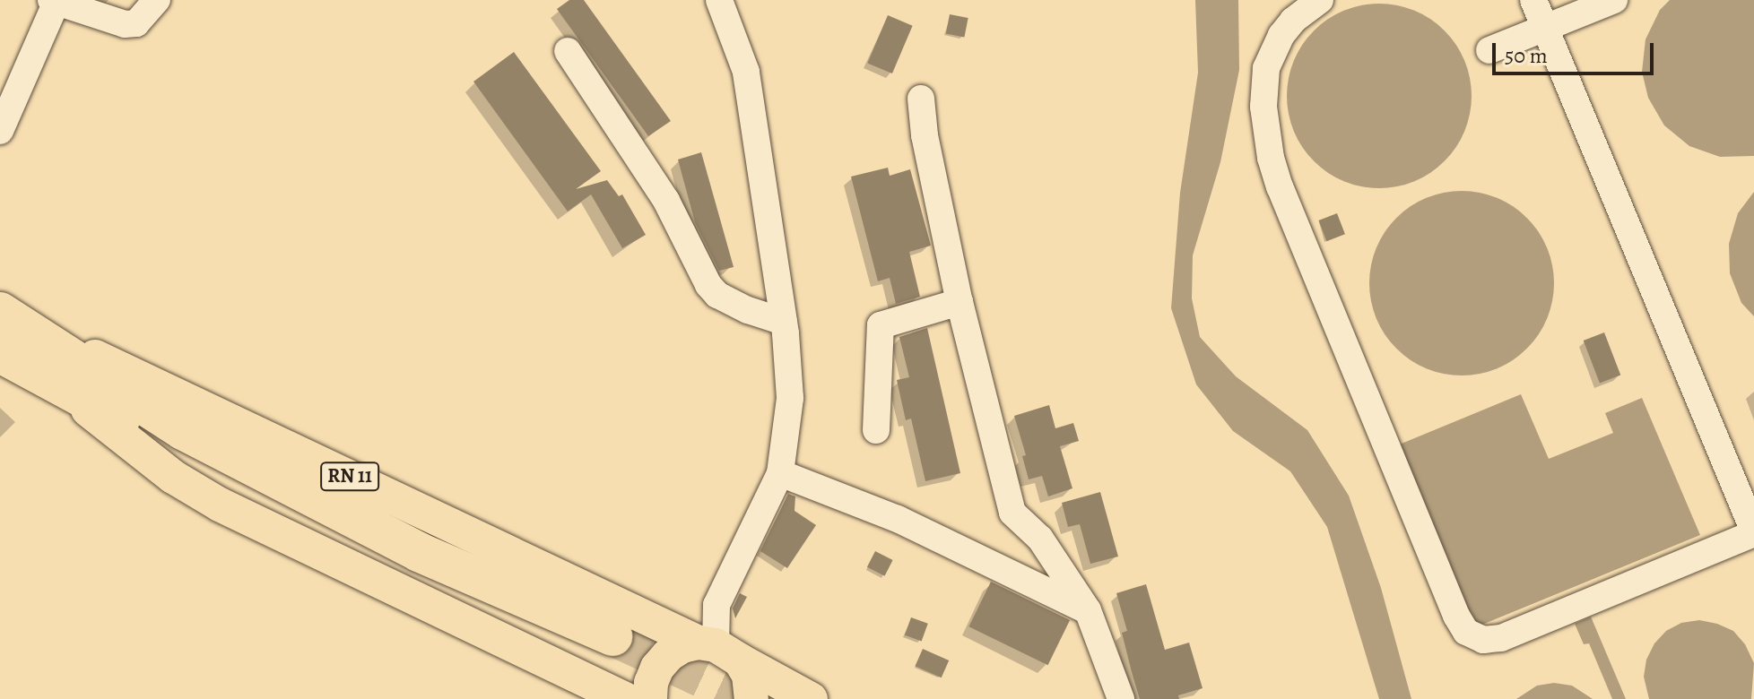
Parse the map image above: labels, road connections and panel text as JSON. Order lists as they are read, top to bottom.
{
  "streets": {
    "highway": ["RN 11"]
  },
  "scale_bar": "50 m"
}
